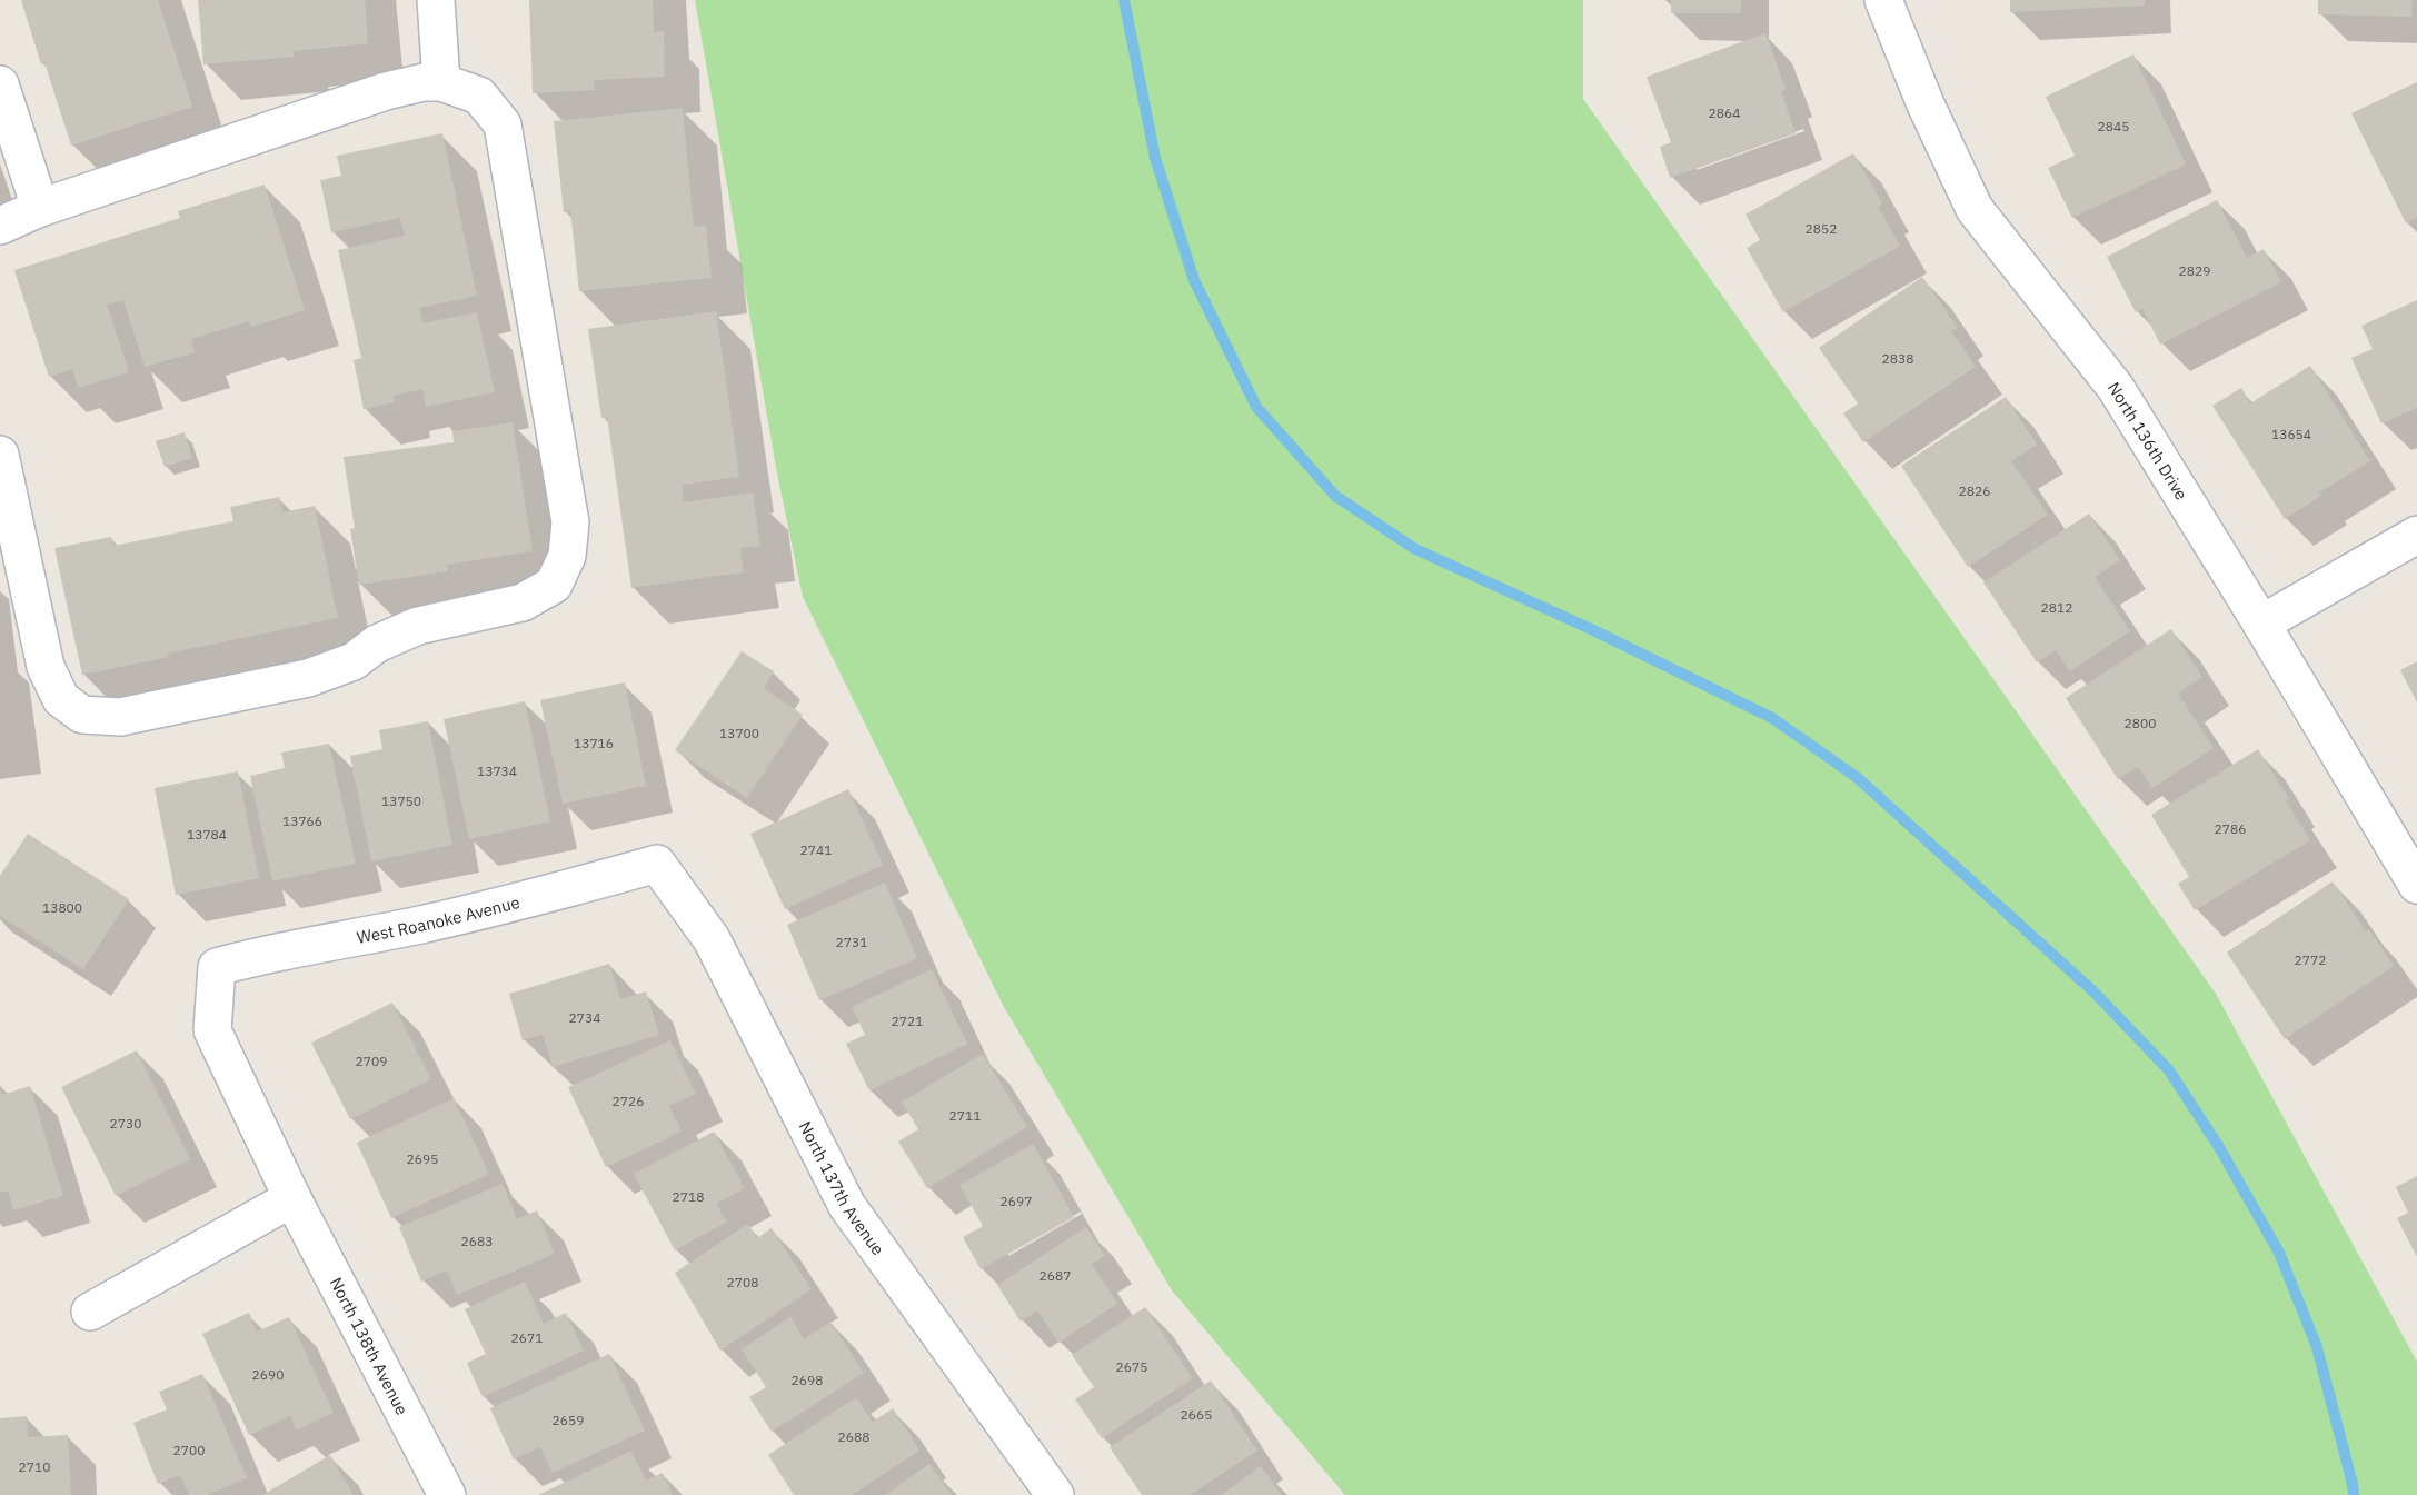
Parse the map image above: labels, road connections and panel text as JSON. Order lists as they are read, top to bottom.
{
  "streets": {
    "street": [
      "North 136th Drive",
      "West Roanoke Avenue",
      "North 137th Avenue",
      "North 138th Avenue"
    ]
  },
  "crossings": [
    ["West Roanoke Avenue", "North 137th Avenue"],
    ["West Roanoke Avenue", "North 138th Avenue"]
  ],
  "house_numbers": [
    "2864",
    "2845",
    "2852",
    "2829",
    "2838",
    "13654",
    "2826",
    "2812",
    "2800",
    "13700",
    "13716",
    "13734",
    "13750",
    "13766",
    "2786",
    "13784",
    "2741",
    "13800",
    "2731",
    "2772",
    "2734",
    "2721",
    "2709",
    "2726",
    "2711",
    "2730",
    "2695",
    "2718",
    "2697",
    "2683",
    "2687",
    "2708",
    "2671",
    "2675",
    "2690",
    "2698",
    "2665",
    "2659",
    "2688",
    "2700",
    "2710"
  ]
}
